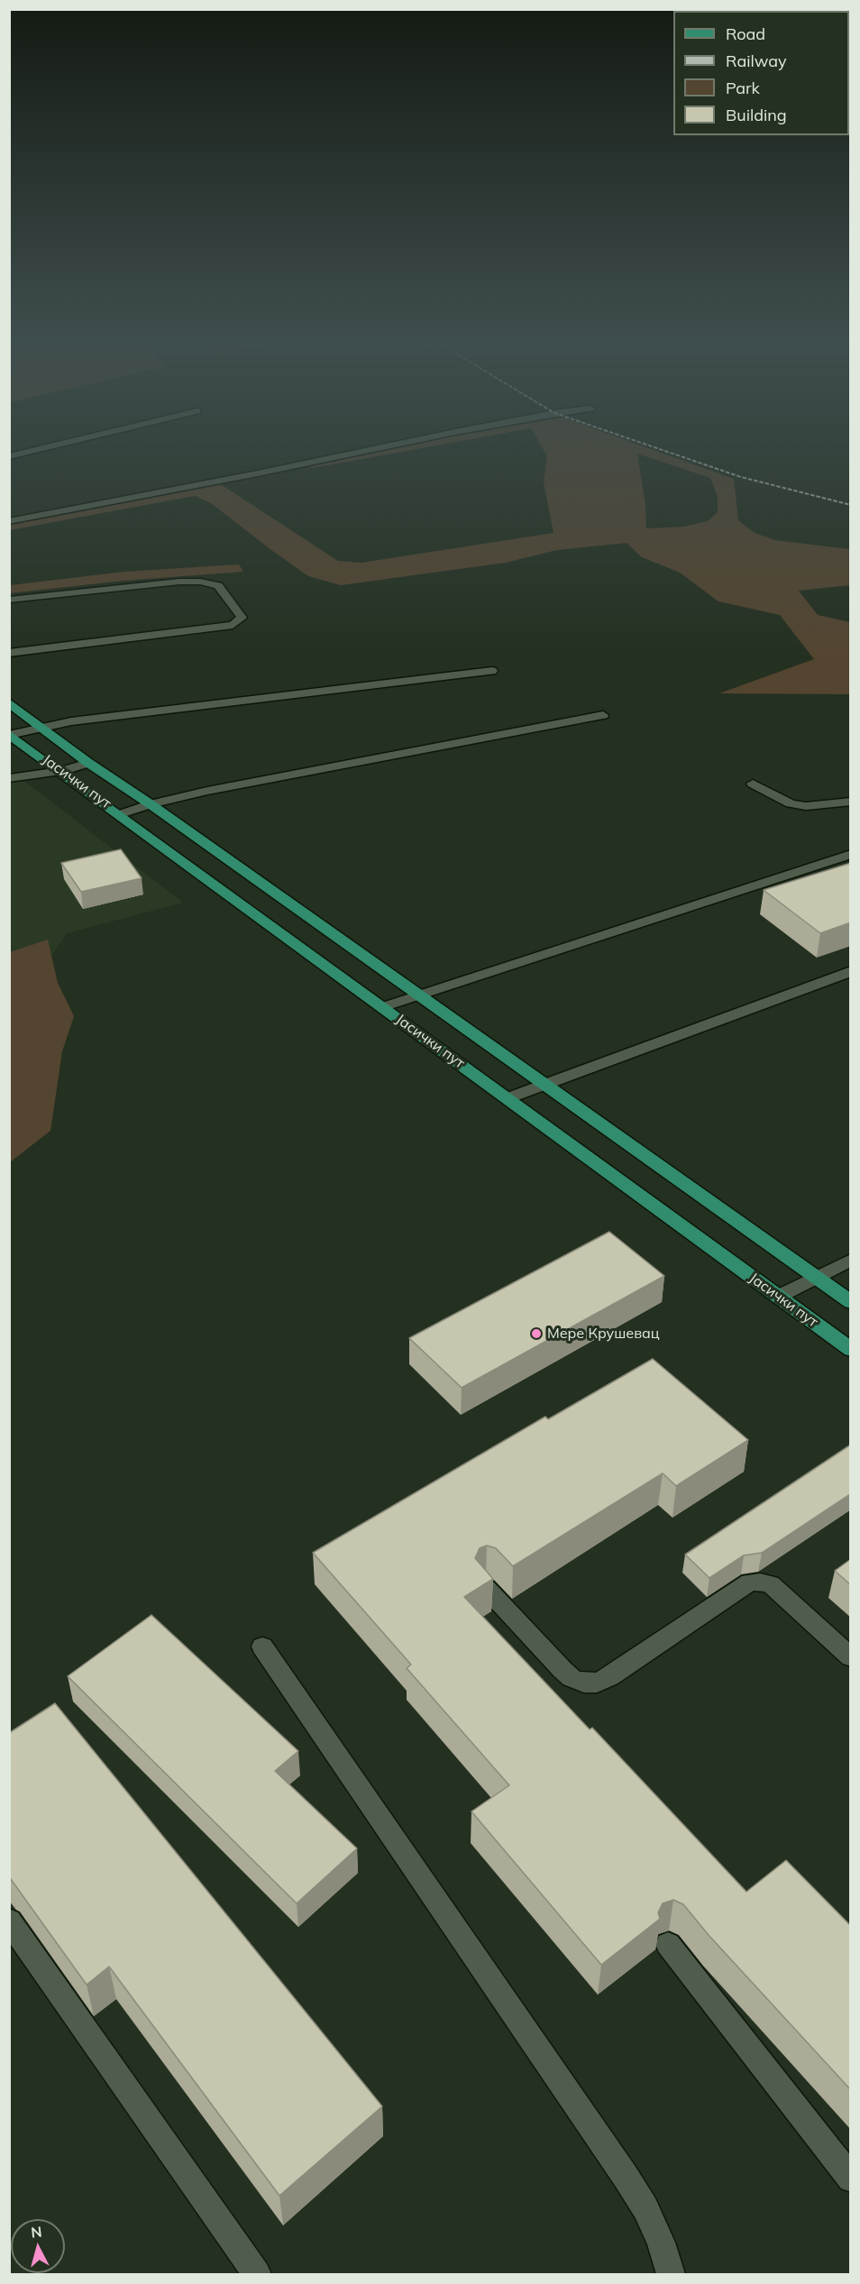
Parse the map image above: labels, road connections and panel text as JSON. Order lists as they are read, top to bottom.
{
  "streets": {
    "main road": ["Јасички пут"]
  },
  "places": ["Мере Крушевац"],
  "legend": [
    "Road",
    "Railway",
    "Park",
    "Building"
  ],
  "north": "top"
}
